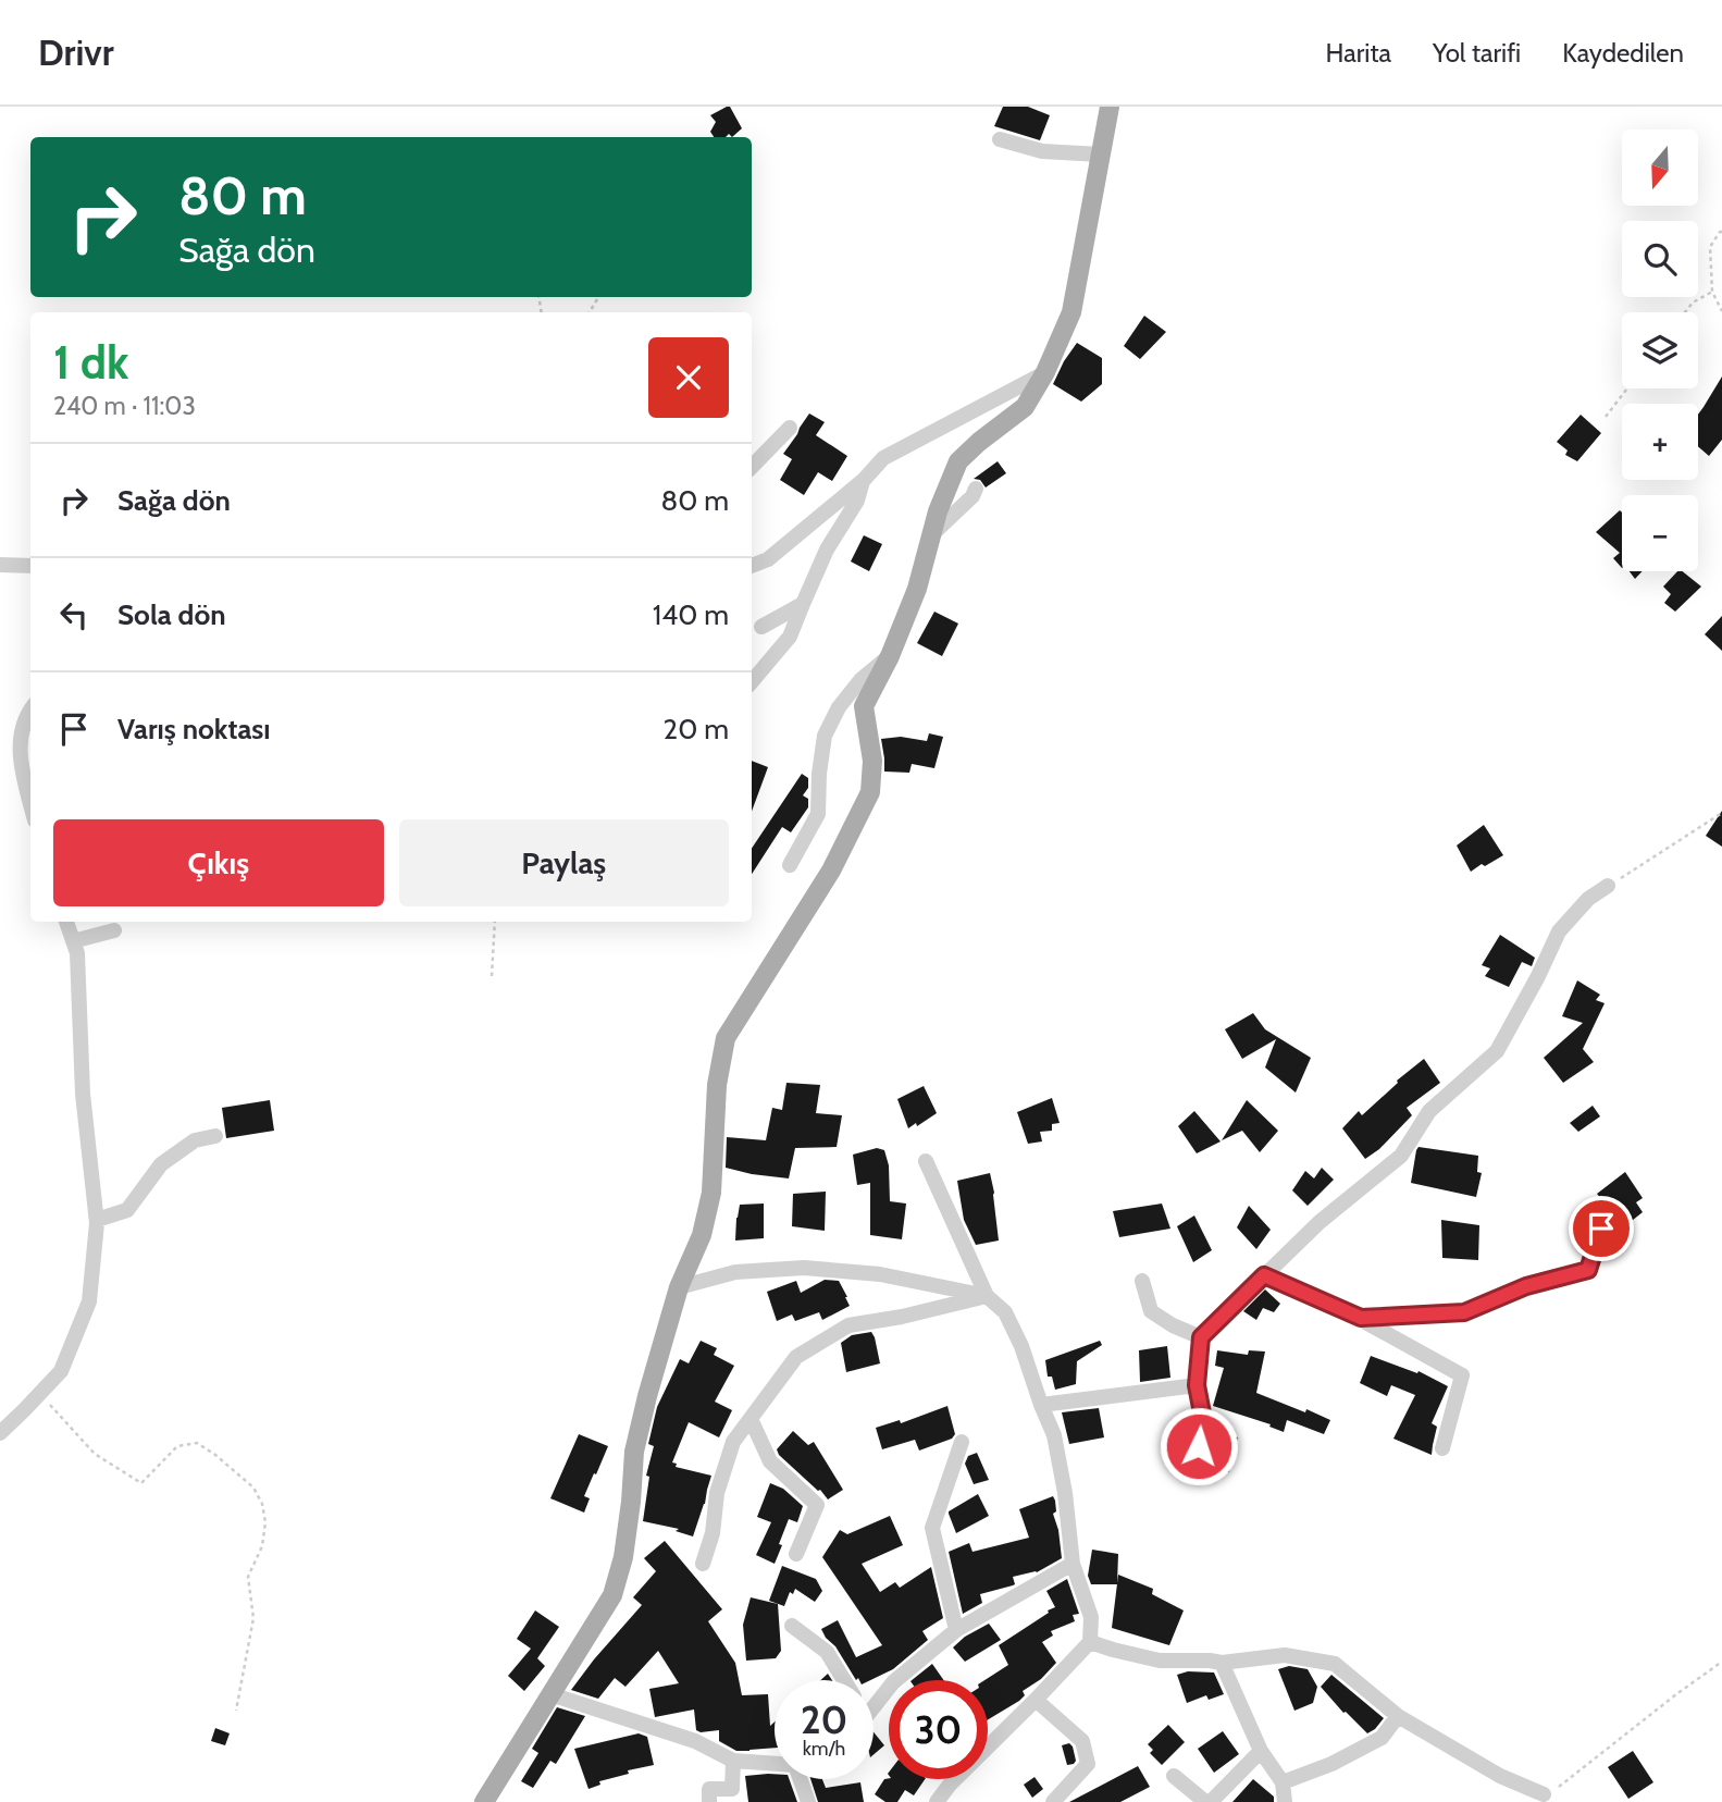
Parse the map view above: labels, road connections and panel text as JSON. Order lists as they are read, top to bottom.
{
  "north": "bottom",
  "page": {
    "header": "Drivr",
    "nav": ["Harita", "Yol tarifi", "Kaydedilen"],
    "map_buttons": ["+", "−"],
    "turn": ["80 m", "Sağa dön"],
    "heading": ["1 dk", "240 m · 11:03"],
    "list": [
      {
        "name": "Sağa dön",
        "value": "80 m"
      },
      {
        "name": "Sola dön",
        "value": "140 m"
      },
      {
        "name": "Varış noktası",
        "value": "20 m"
      }
    ],
    "buttons": ["Çıkış", "Paylaş"],
    "speed": "20 km/h",
    "limit": "30"
  }
}
